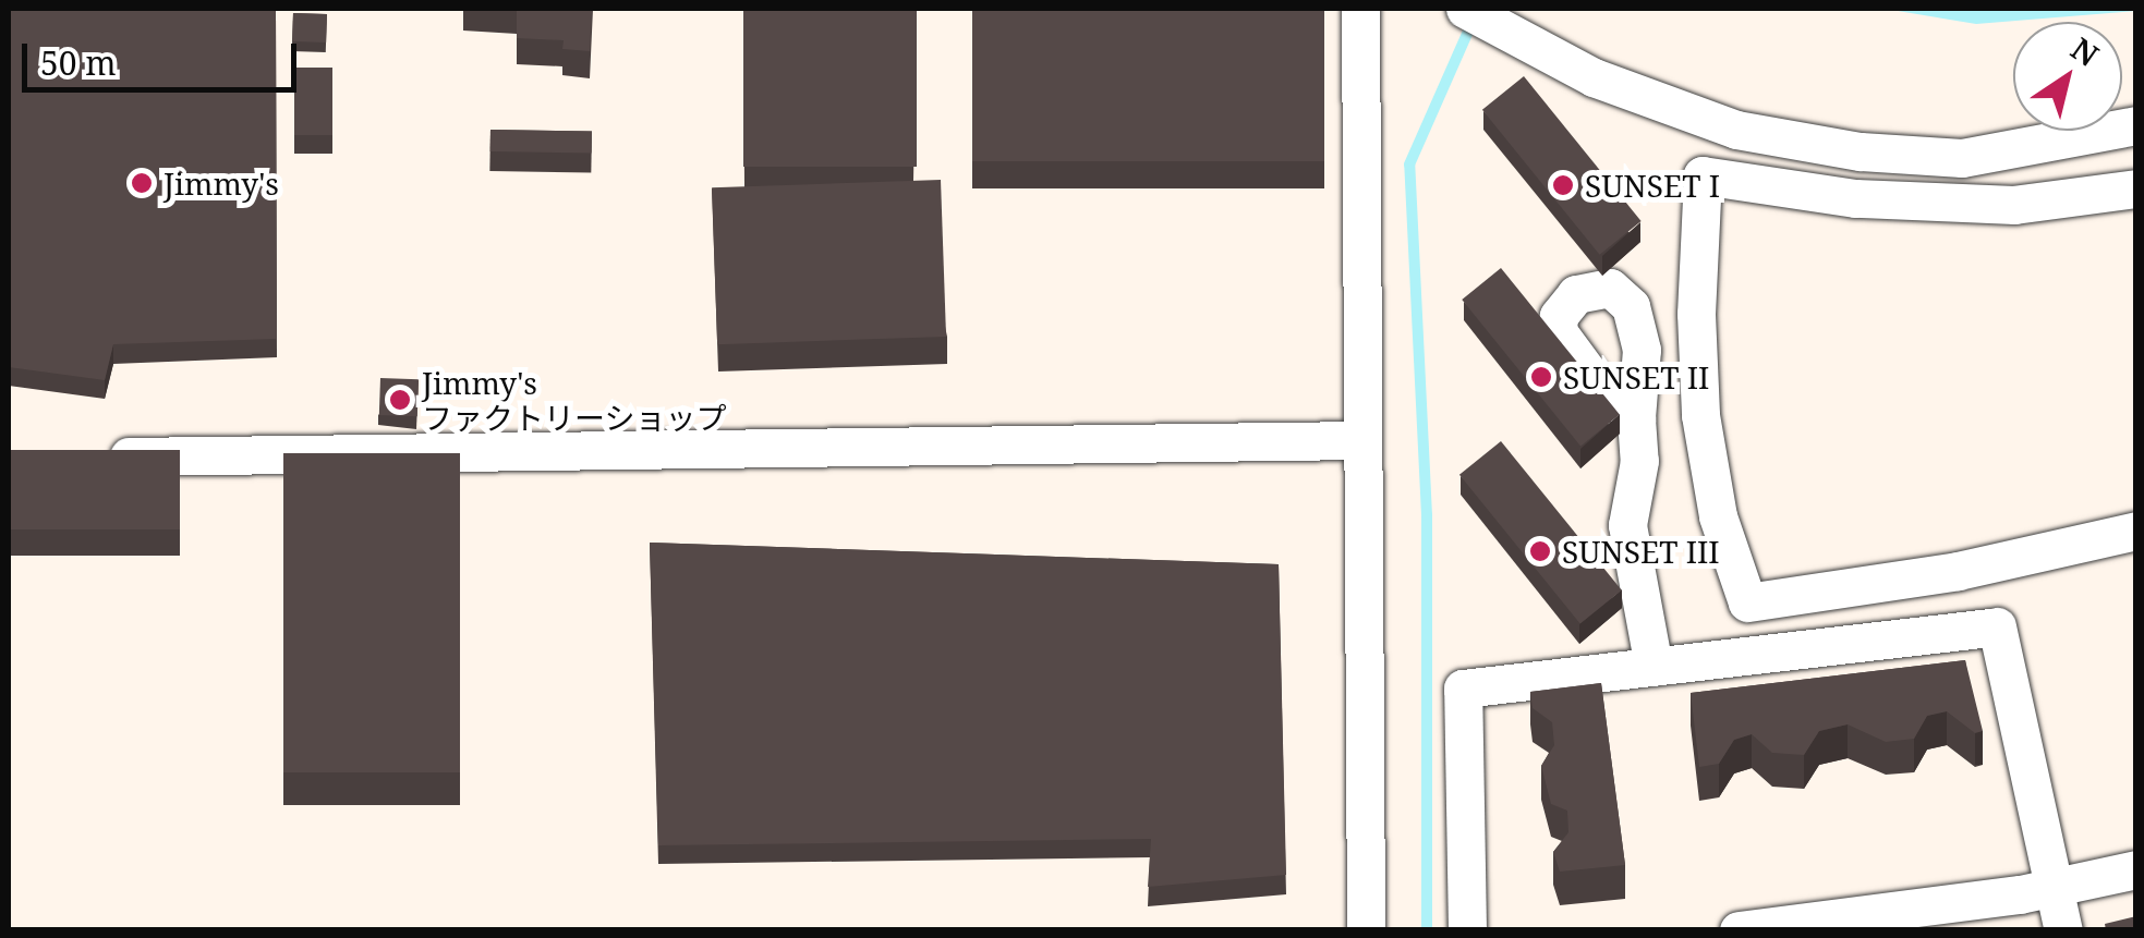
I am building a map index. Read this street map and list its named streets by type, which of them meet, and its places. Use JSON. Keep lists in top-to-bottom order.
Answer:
{
  "places": [
    "Jimmy's",
    "SUNSET I",
    "SUNSET II",
    "Jimmy's ファクトリーショップ",
    "SUNSET III"
  ],
  "scale_bar": "50 m",
  "north": "top right"
}
